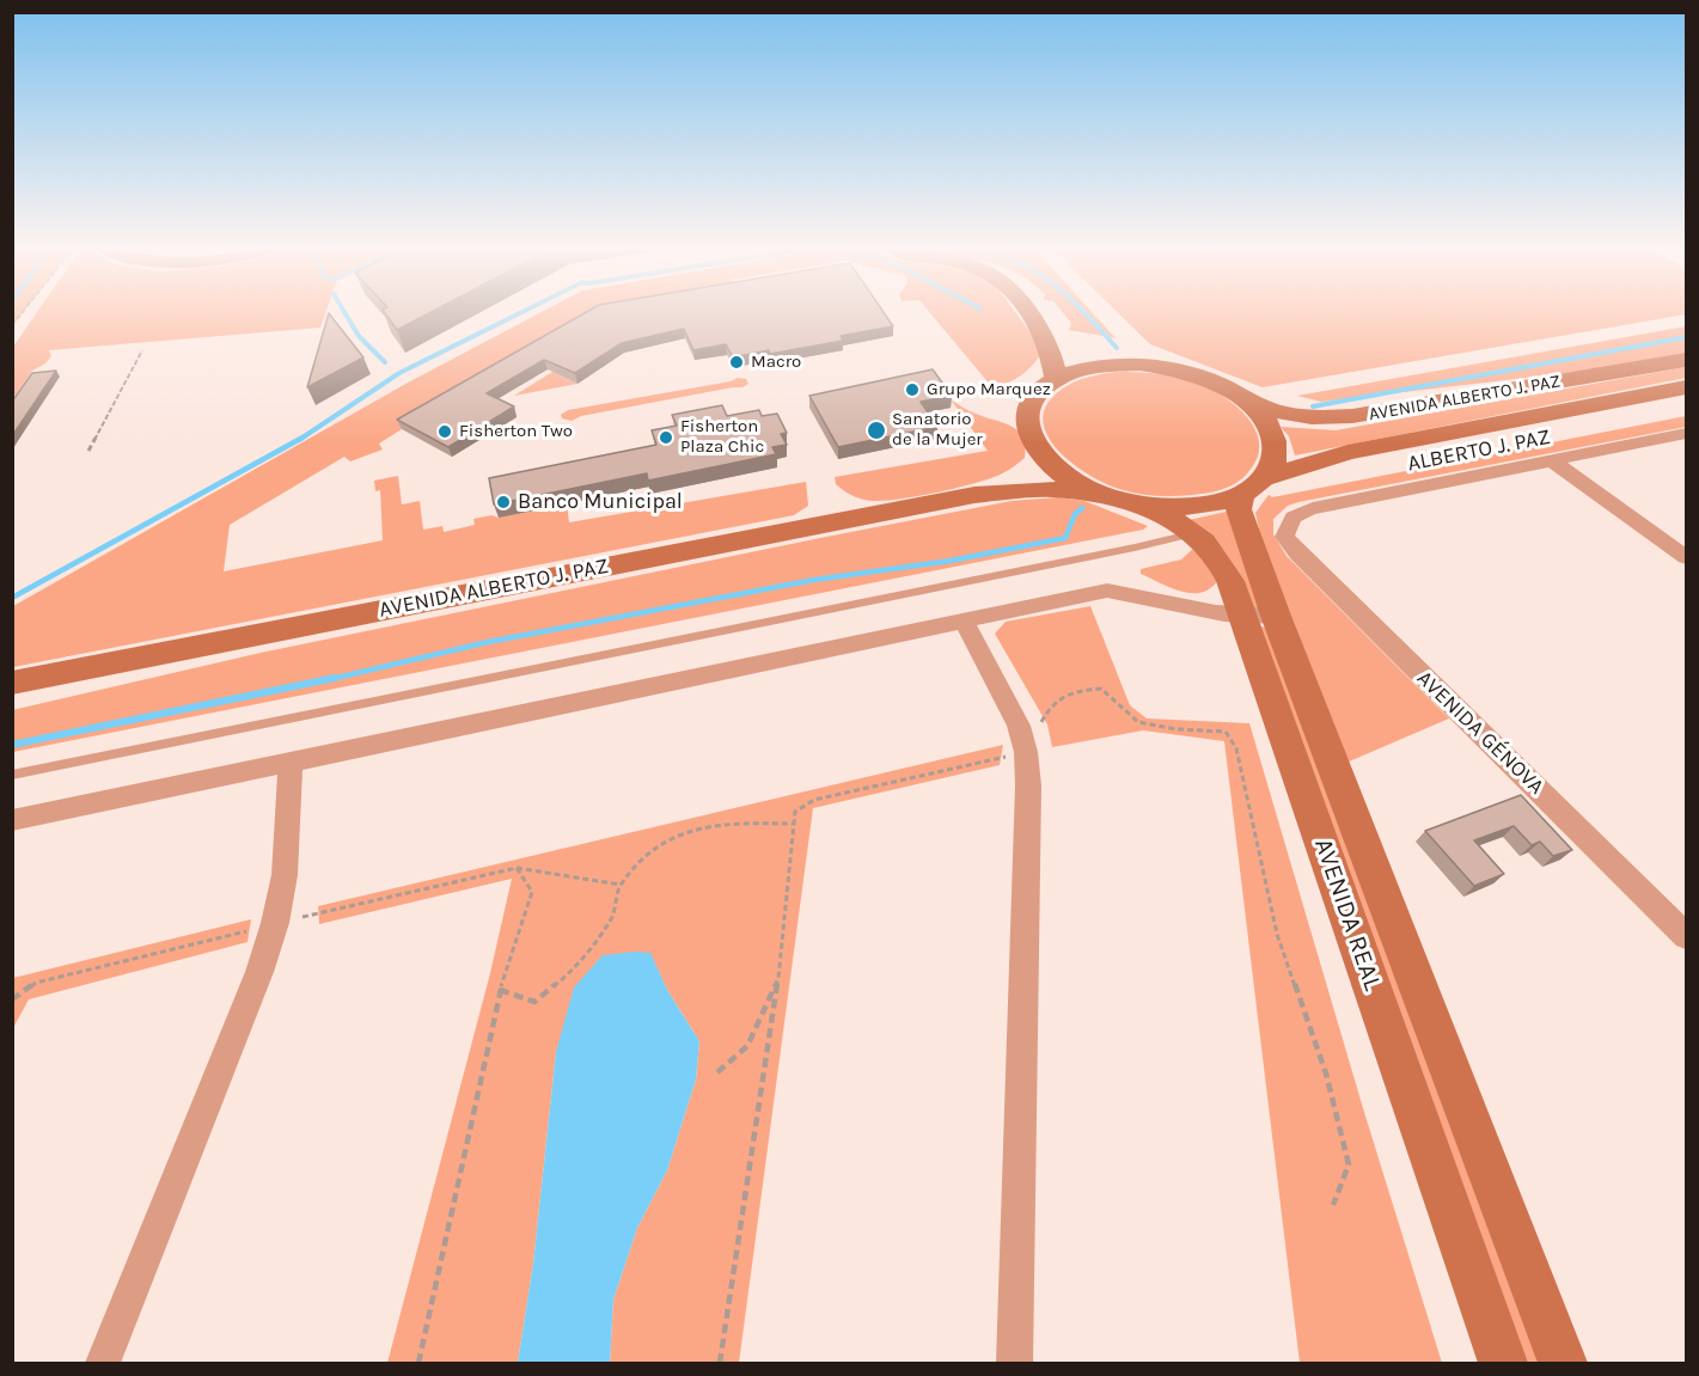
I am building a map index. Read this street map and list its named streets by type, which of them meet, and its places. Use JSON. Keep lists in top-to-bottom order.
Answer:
{
  "streets": {
    "main road": ["AVENIDA ALBERTO J. PAZ", "AVENIDA REAL"],
    "street": ["ALBERTO J. PAZ", "AVENIDA GÉNOVA"]
  },
  "crossings": [
    ["AVENIDA ALBERTO J. PAZ", "AVENIDA REAL"],
    ["ALBERTO J. PAZ", "AVENIDA GÉNOVA"]
  ],
  "places": [
    "Macro",
    "Grupo Marquez",
    "Sanatorio de la Mujer",
    "Fisherton Two",
    "Fisherton Plaza Chic",
    "Banco Municipal"
  ]
}
